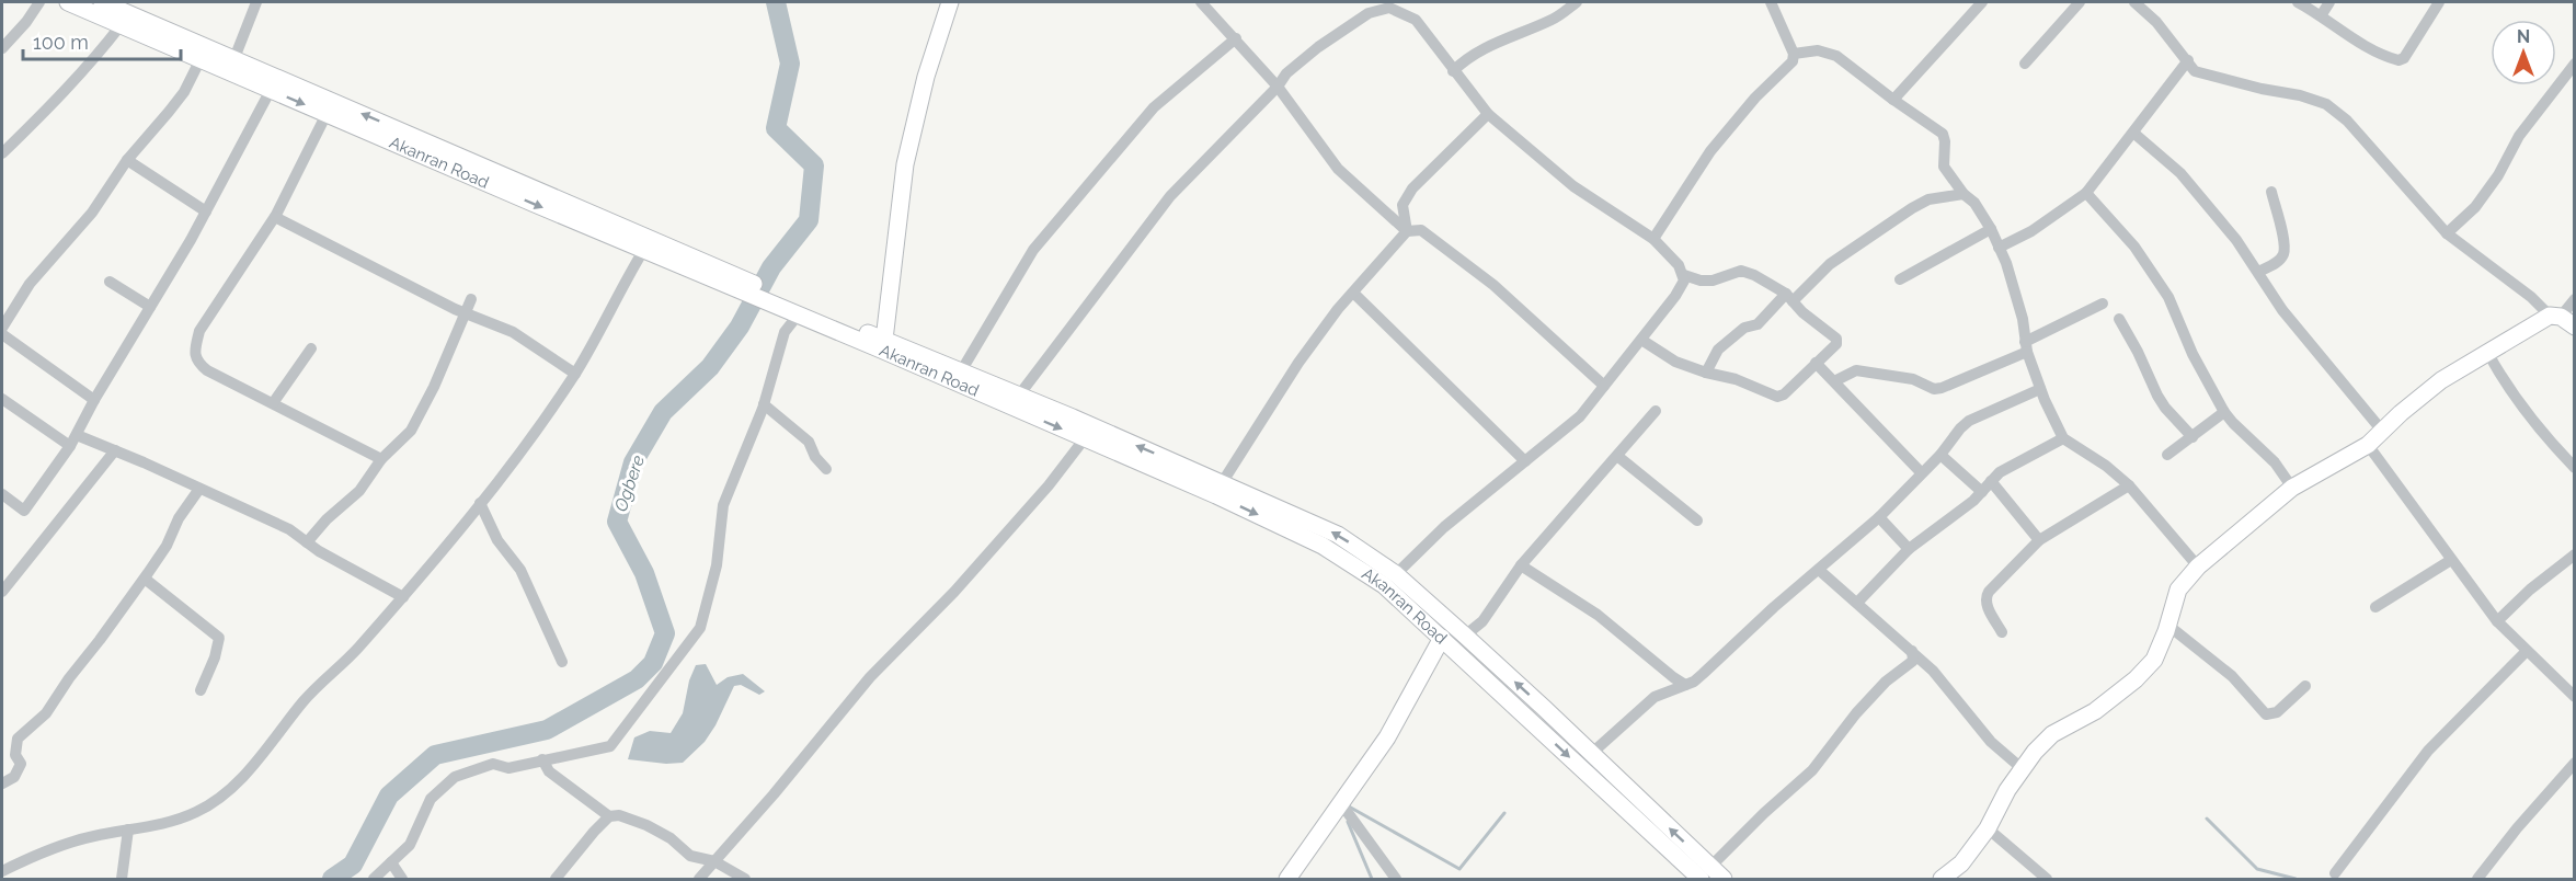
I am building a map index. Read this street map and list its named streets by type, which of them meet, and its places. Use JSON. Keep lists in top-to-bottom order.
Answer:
{
  "streets": {
    "main road": ["Akanran Road"]
  },
  "water": ["Ogbere"],
  "scale_bar": "100 m",
  "north": "top"
}
